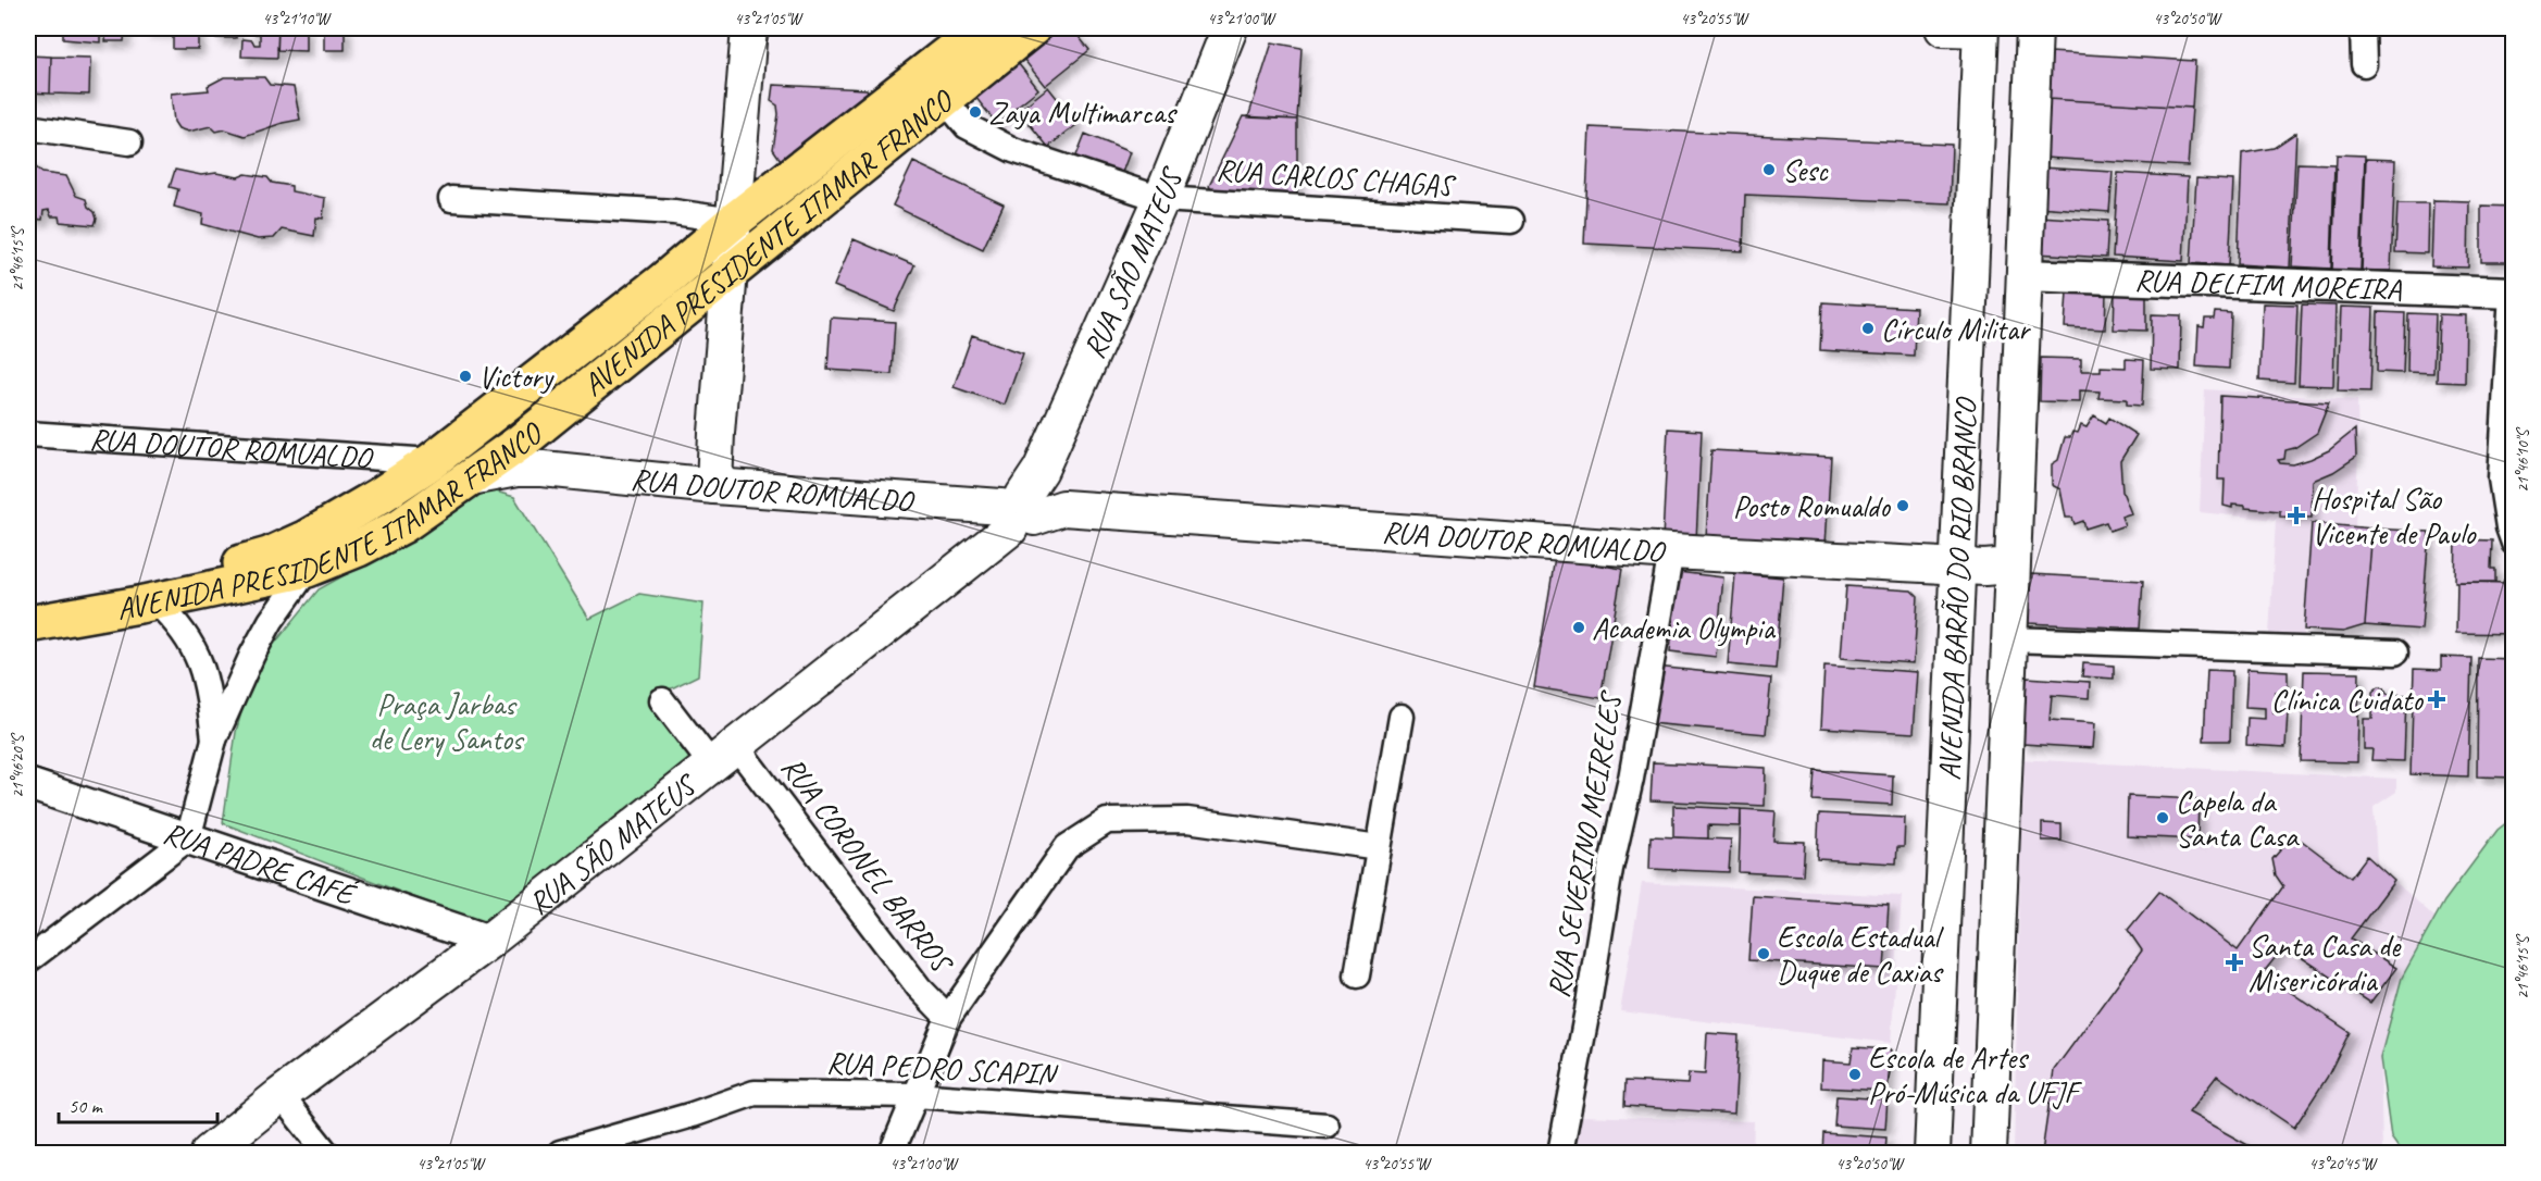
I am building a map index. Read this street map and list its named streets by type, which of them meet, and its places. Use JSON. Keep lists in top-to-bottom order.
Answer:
{
  "streets": {
    "main road": [
      "AVENIDA PRESIDENTE ITAMAR FRANCO",
      "RUA SÃO MATEUS",
      "RUA DOUTOR ROMUALDO",
      "AVENIDA BARÃO DO RIO BRANCO"
    ],
    "street": [
      "RUA CARLOS CHAGAS",
      "RUA DELFIM MOREIRA",
      "RUA SEVERINO MEIRELES",
      "RUA PADRE CAFÉ",
      "RUA CORONEL BARROS",
      "RUA PEDRO SCAPIN"
    ]
  },
  "crossings": [
    ["RUA CARLOS CHAGAS", "AVENIDA PRESIDENTE ITAMAR FRANCO"],
    ["RUA CARLOS CHAGAS", "RUA SÃO MATEUS"],
    ["AVENIDA PRESIDENTE ITAMAR FRANCO", "RUA DOUTOR ROMUALDO"],
    ["RUA SÃO MATEUS", "RUA DOUTOR ROMUALDO"],
    ["RUA SÃO MATEUS", "RUA PADRE CAFÉ"],
    ["RUA SÃO MATEUS", "RUA CORONEL BARROS"],
    ["RUA DELFIM MOREIRA", "AVENIDA BARÃO DO RIO BRANCO"],
    ["RUA DOUTOR ROMUALDO", "AVENIDA BARÃO DO RIO BRANCO"],
    ["RUA DOUTOR ROMUALDO", "RUA SEVERINO MEIRELES"]
  ],
  "parks": ["Praça Jarbas de Lery Santos"],
  "places": {
    "other": [
      "Zaya Multimarcas",
      "Sesc",
      "Círculo Militar",
      "Victory",
      "Posto Romualdo",
      "Academia Olympia",
      "Capela da Santa Casa",
      "Escola Estadual Duque de Caxias",
      "Escola de Artes Pró-Música da UFJF"
    ],
    "health": ["Hospital São Vicente de Paulo", "Clínica Cuidato", "Santa Casa de Misericórdia"]
  },
  "scale_bar": "50 m",
  "coordinates": [
    "43°21'10\"W",
    "43°21'05\"W",
    "43°21'00\"W",
    "43°20'55\"W",
    "43°20'50\"W",
    "21°46'15\"S",
    "21°46'10\"S",
    "21°46'20\"S",
    "43°20'45\"W"
  ]
}
